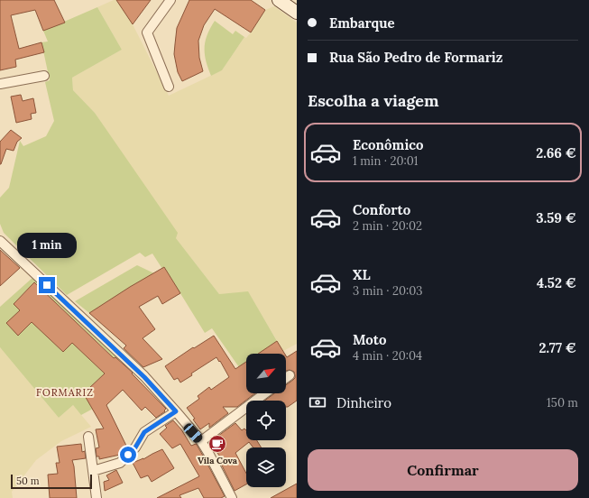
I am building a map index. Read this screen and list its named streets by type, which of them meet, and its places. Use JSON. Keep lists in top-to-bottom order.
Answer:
{
  "districts": ["FORMARIZ"],
  "places": {
    "cafe": ["Vila Cova"]
  },
  "scale_bar": "50 m",
  "north": "top right",
  "page": {
    "banner": ["Embarque", "Rua São Pedro de Formariz"],
    "heading": "Escolha a viagem",
    "list": [
      {
        "name": "Econômico",
        "note": "1 min · 20:01",
        "value": "2.66 €"
      },
      {
        "name": "Conforto",
        "note": "2 min · 20:02",
        "value": "3.59 €"
      },
      {
        "name": "XL",
        "note": "3 min · 20:03",
        "value": "4.52 €"
      },
      {
        "name": "Moto",
        "note": "4 min · 20:04",
        "value": "2.77 €"
      }
    ],
    "bubble": "1 min",
    "pay": ["Dinheiro", "150 m"],
    "buttons": "Confirmar",
    "scale": "50 m"
  }
}
